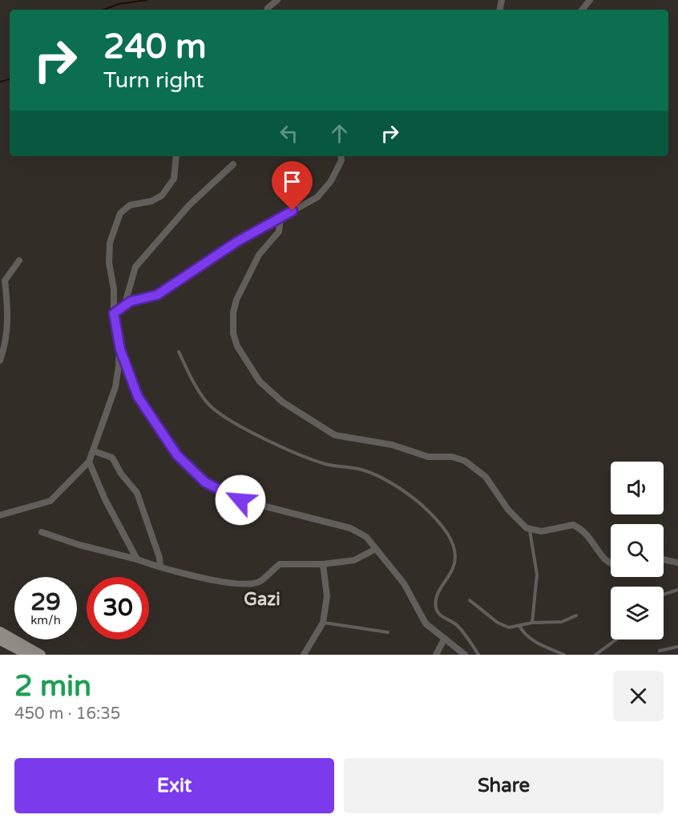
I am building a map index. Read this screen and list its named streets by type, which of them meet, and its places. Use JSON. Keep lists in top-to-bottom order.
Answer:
{
  "districts": ["Gazi"],
  "page": {
    "turn": ["240 m", "Turn right"],
    "speed": "29 km/h",
    "limit": "30",
    "heading": ["2 min", "450 m · 16:35"],
    "buttons": ["Exit", "Share"]
  }
}
